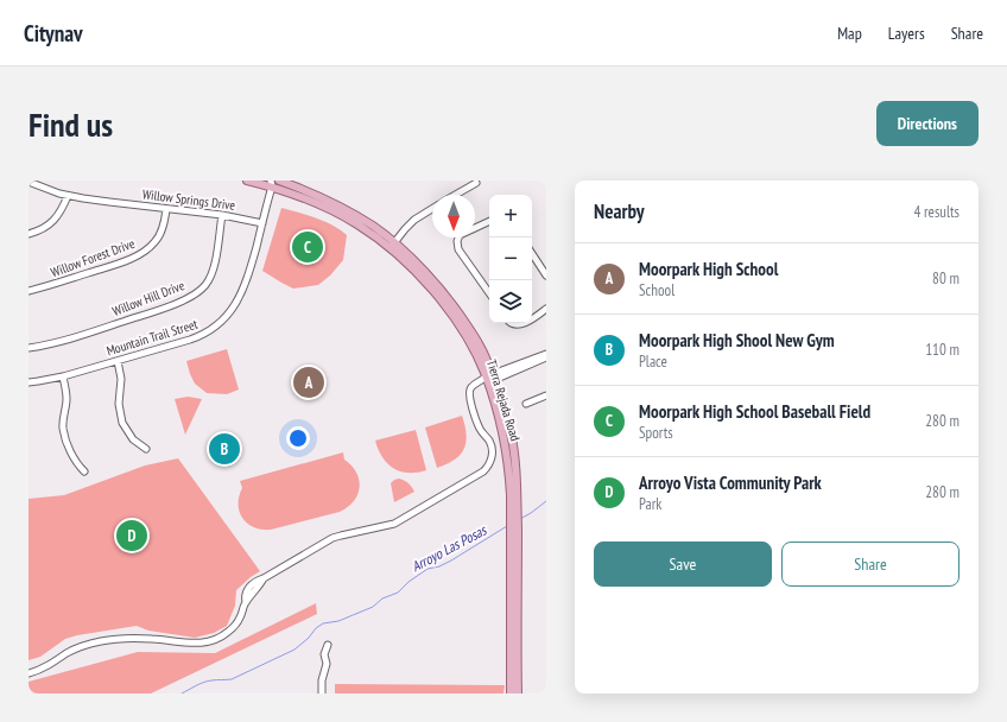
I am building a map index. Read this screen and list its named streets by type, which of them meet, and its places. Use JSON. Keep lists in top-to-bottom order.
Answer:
{
  "streets": {
    "main road": ["Tierra Rejada Road"],
    "street": [
      "Willow Springs Drive",
      "Willow Forest Drive",
      "Willow Hill Drive",
      "Mountain Trail Street"
    ]
  },
  "crossings": [
    ["Willow Springs Drive", "Willow Forest Drive"],
    ["Willow Springs Drive", "Willow Hill Drive"],
    ["Willow Springs Drive", "Mountain Trail Street"],
    ["Mountain Trail Street", "Tierra Rejada Road"]
  ],
  "water": ["Arroyo Las Posas"],
  "north": "bottom",
  "page": {
    "header": "Citynav",
    "nav": ["Map", "Layers", "Share"],
    "buttons": [
      "Directions",
      ["Save", "Share"]
    ],
    "title": "Find us",
    "heading": ["Nearby", "4 results"],
    "map_buttons": ["+", "−"],
    "pins": [
      "C",
      "A",
      "B",
      "D"
    ],
    "list": [
      {
        "mark": "A",
        "name": "Moorpark High School",
        "note": "School",
        "value": "80 m"
      },
      {
        "mark": "B",
        "name": "Moorpark High Shool New Gym",
        "note": "Place",
        "value": "110 m"
      },
      {
        "mark": "C",
        "name": "Moorpark High School Baseball Field",
        "note": "Sports",
        "value": "280 m"
      },
      {
        "mark": "D",
        "name": "Arroyo Vista Community Park",
        "note": "Park",
        "value": "280 m"
      }
    ]
  }
}
